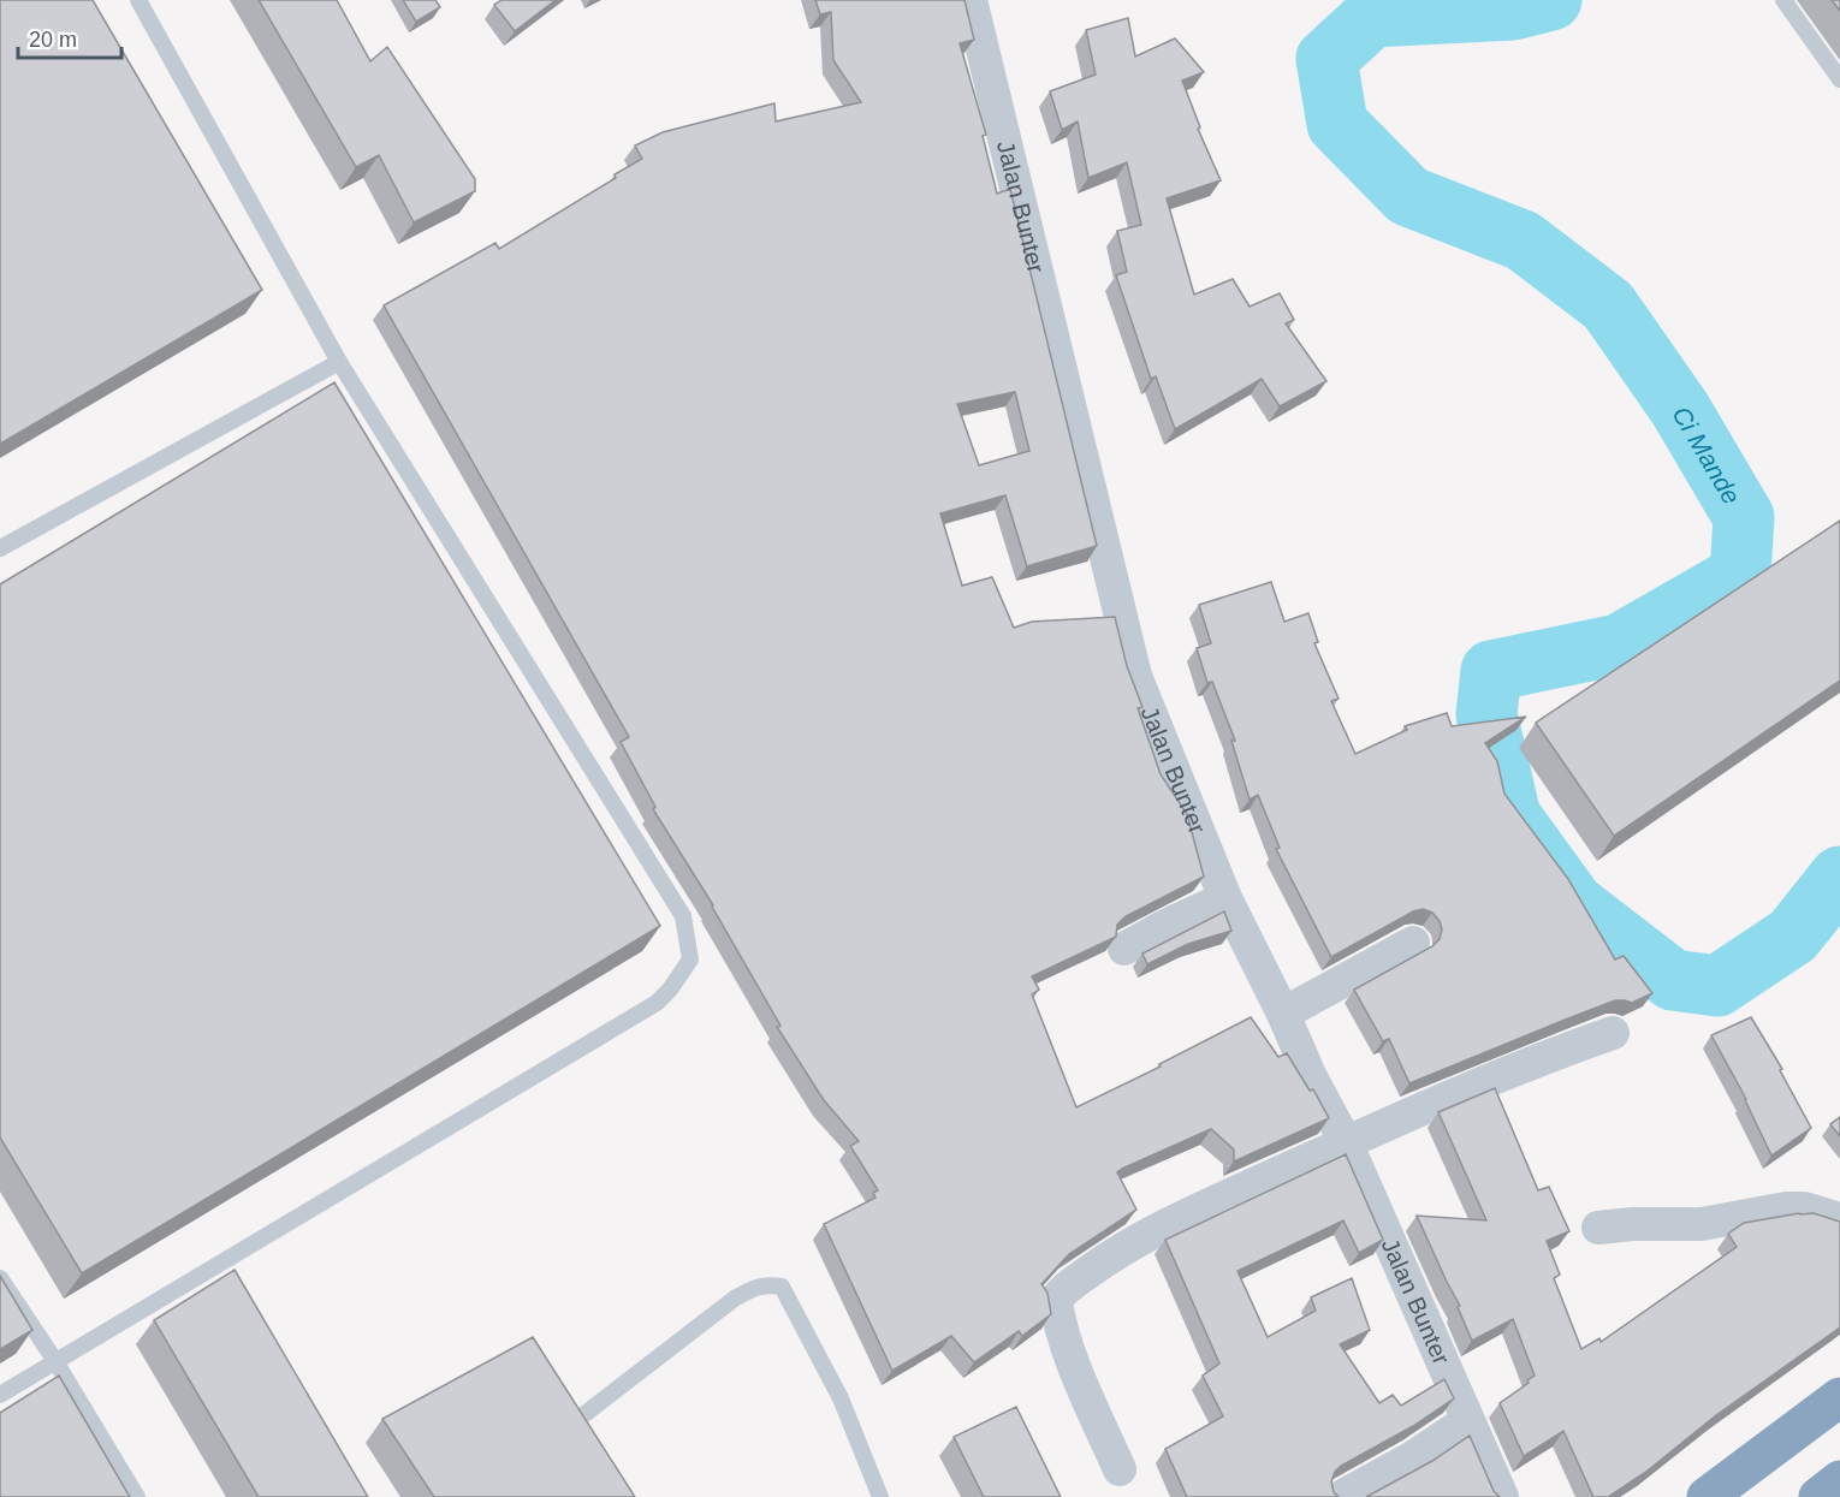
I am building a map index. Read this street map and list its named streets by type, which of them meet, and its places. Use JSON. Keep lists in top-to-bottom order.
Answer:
{
  "streets": {
    "street": ["Jalan Bunter"]
  },
  "water": ["Ci Mande"],
  "scale_bar": "20 m"
}
